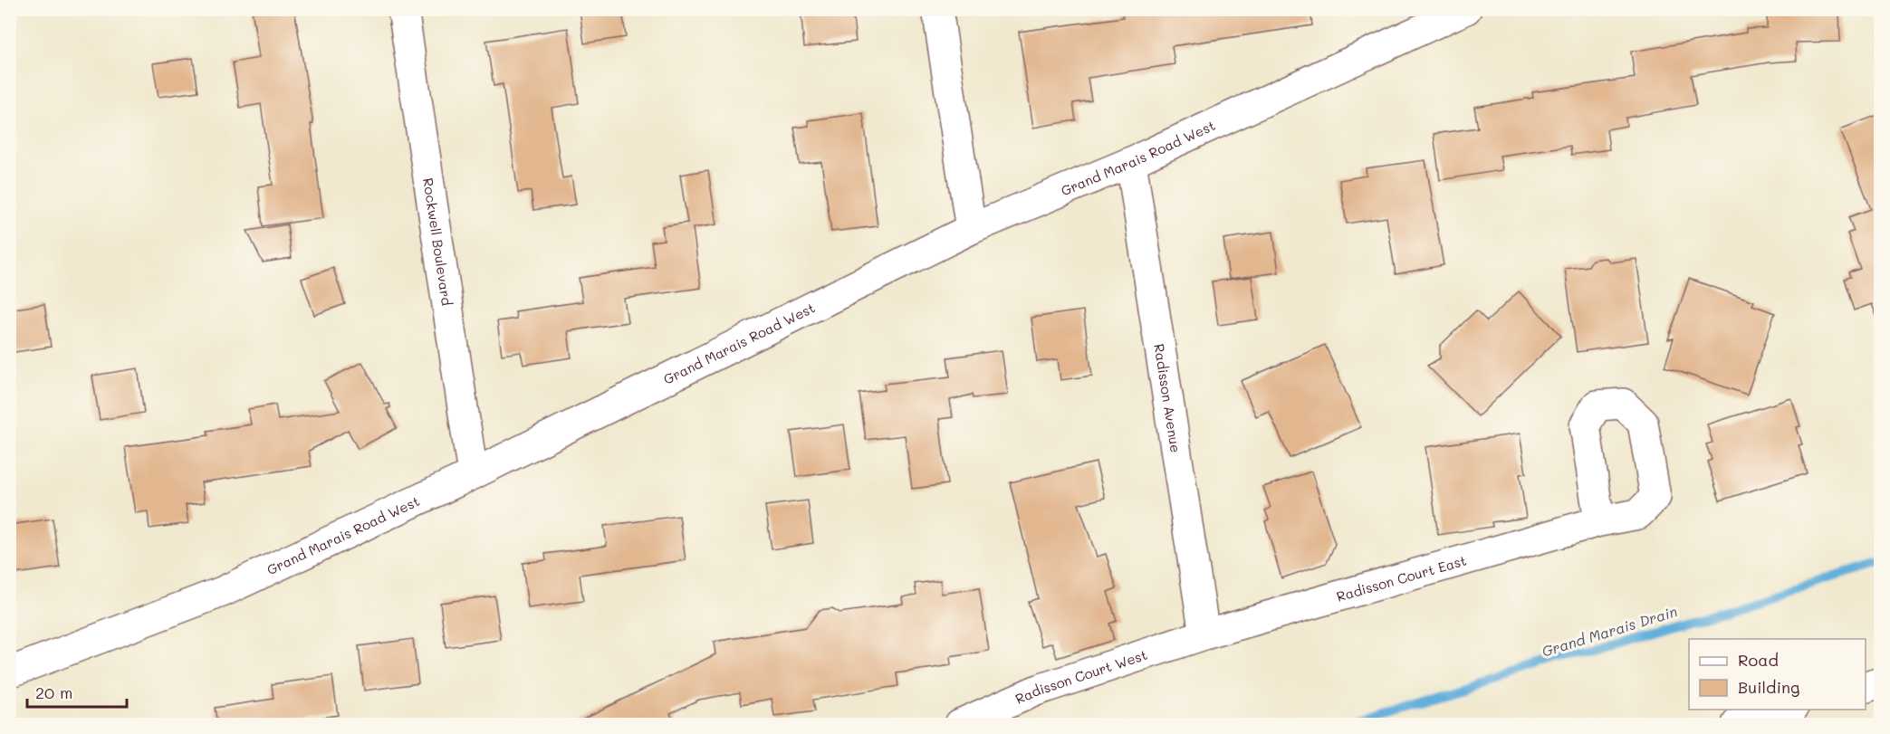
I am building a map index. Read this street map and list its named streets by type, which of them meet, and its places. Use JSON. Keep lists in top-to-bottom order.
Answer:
{
  "streets": {
    "street": [
      "Grand Marais Road West",
      "Rockwell Boulevard",
      "Radisson Avenue",
      "Radisson Court East",
      "Radisson Court West"
    ]
  },
  "crossings": [
    ["Grand Marais Road West", "Rockwell Boulevard"],
    ["Grand Marais Road West", "Radisson Avenue"],
    ["Radisson Avenue", "Radisson Court East"],
    ["Radisson Avenue", "Radisson Court West"],
    ["Radisson Court East", "Radisson Court West"]
  ],
  "water": ["Grand Marais Drain"],
  "legend": ["Road", "Building"],
  "scale_bar": "20 m"
}
